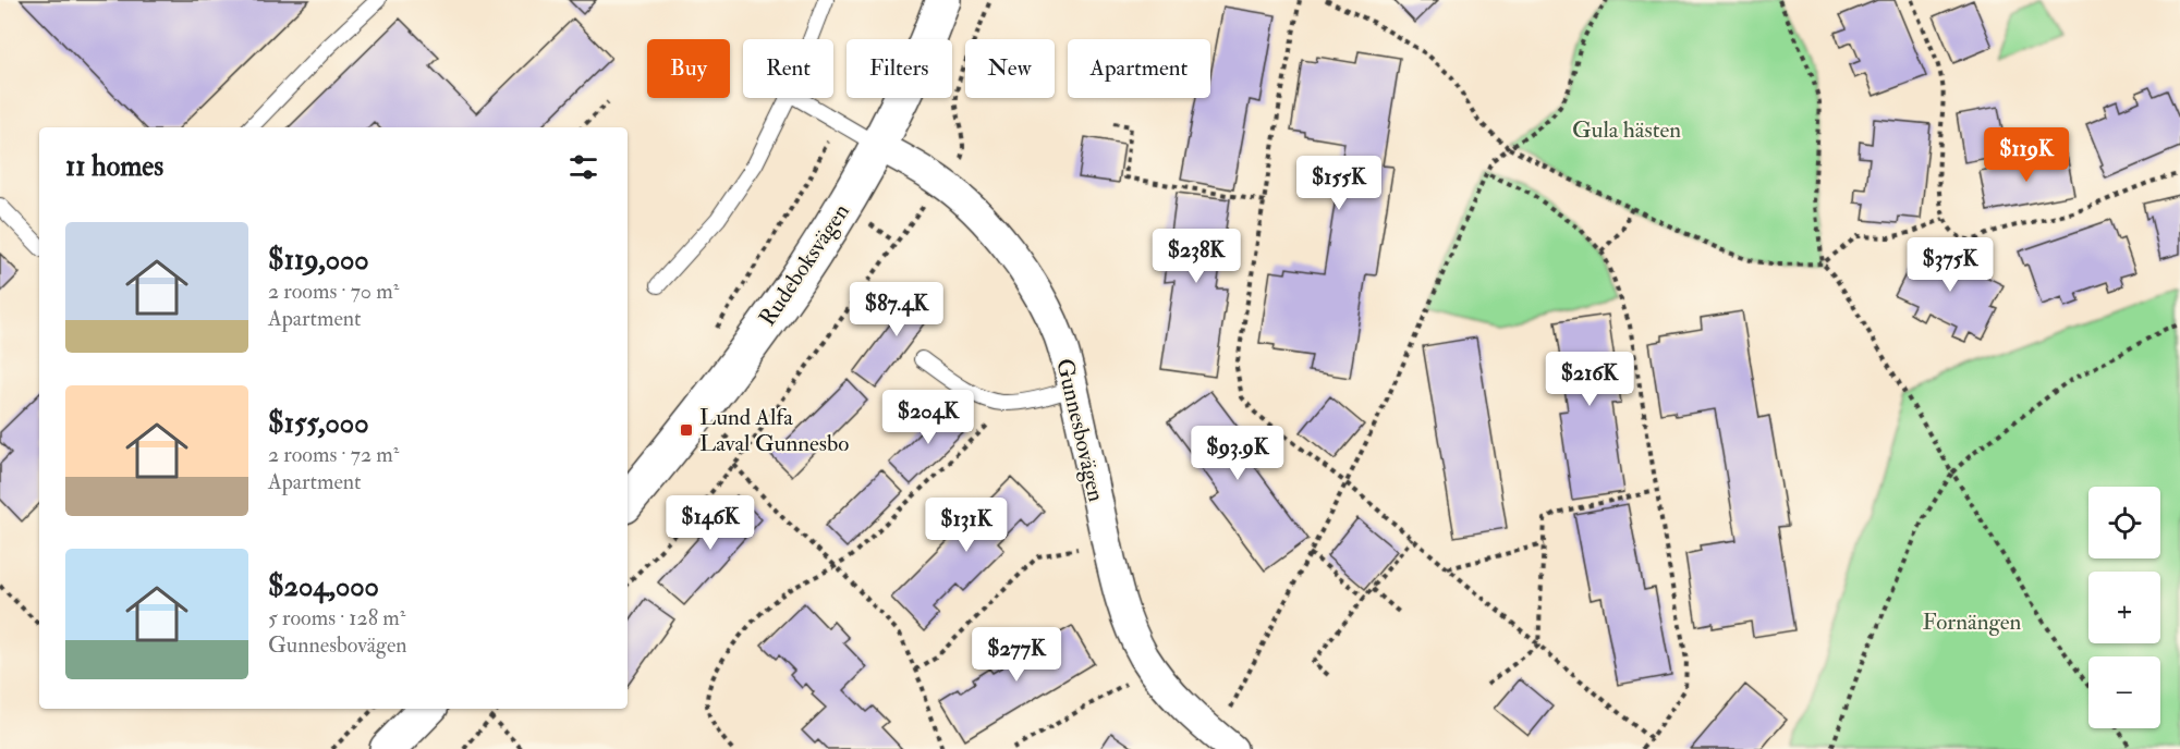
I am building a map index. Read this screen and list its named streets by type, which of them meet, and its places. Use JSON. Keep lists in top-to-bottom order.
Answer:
{
  "streets": {
    "street": ["Rudeboksvägen", "Gunnesbovägen"]
  },
  "crossings": [
    ["Rudeboksvägen", "Gunnesbovägen"]
  ],
  "parks": ["Gula hästen", "Fornängen"],
  "places": {
    "transit": ["Lund Alfa Laval Gunnesbo"]
  },
  "page": {
    "chip": [
      "Buy",
      "Rent",
      "Filters",
      "New",
      "Apartment"
    ],
    "price": [
      "$119K",
      "$155K",
      "$238K",
      "$375K",
      "$87.4K",
      "$216K",
      "$204K",
      "$93.9K",
      "$146K",
      "$131K",
      "$277K"
    ],
    "heading": "11 homes",
    "list": [
      {
        "name": "$119,000",
        "note": "2 rooms · 70 m² · Apartment"
      },
      {
        "name": "$155,000",
        "note": "2 rooms · 72 m² · Apartment"
      },
      {
        "name": "$204,000",
        "note": "5 rooms · 128 m² · Gunnesbovägen"
      }
    ],
    "map_buttons": ["+", "−"]
  }
}
